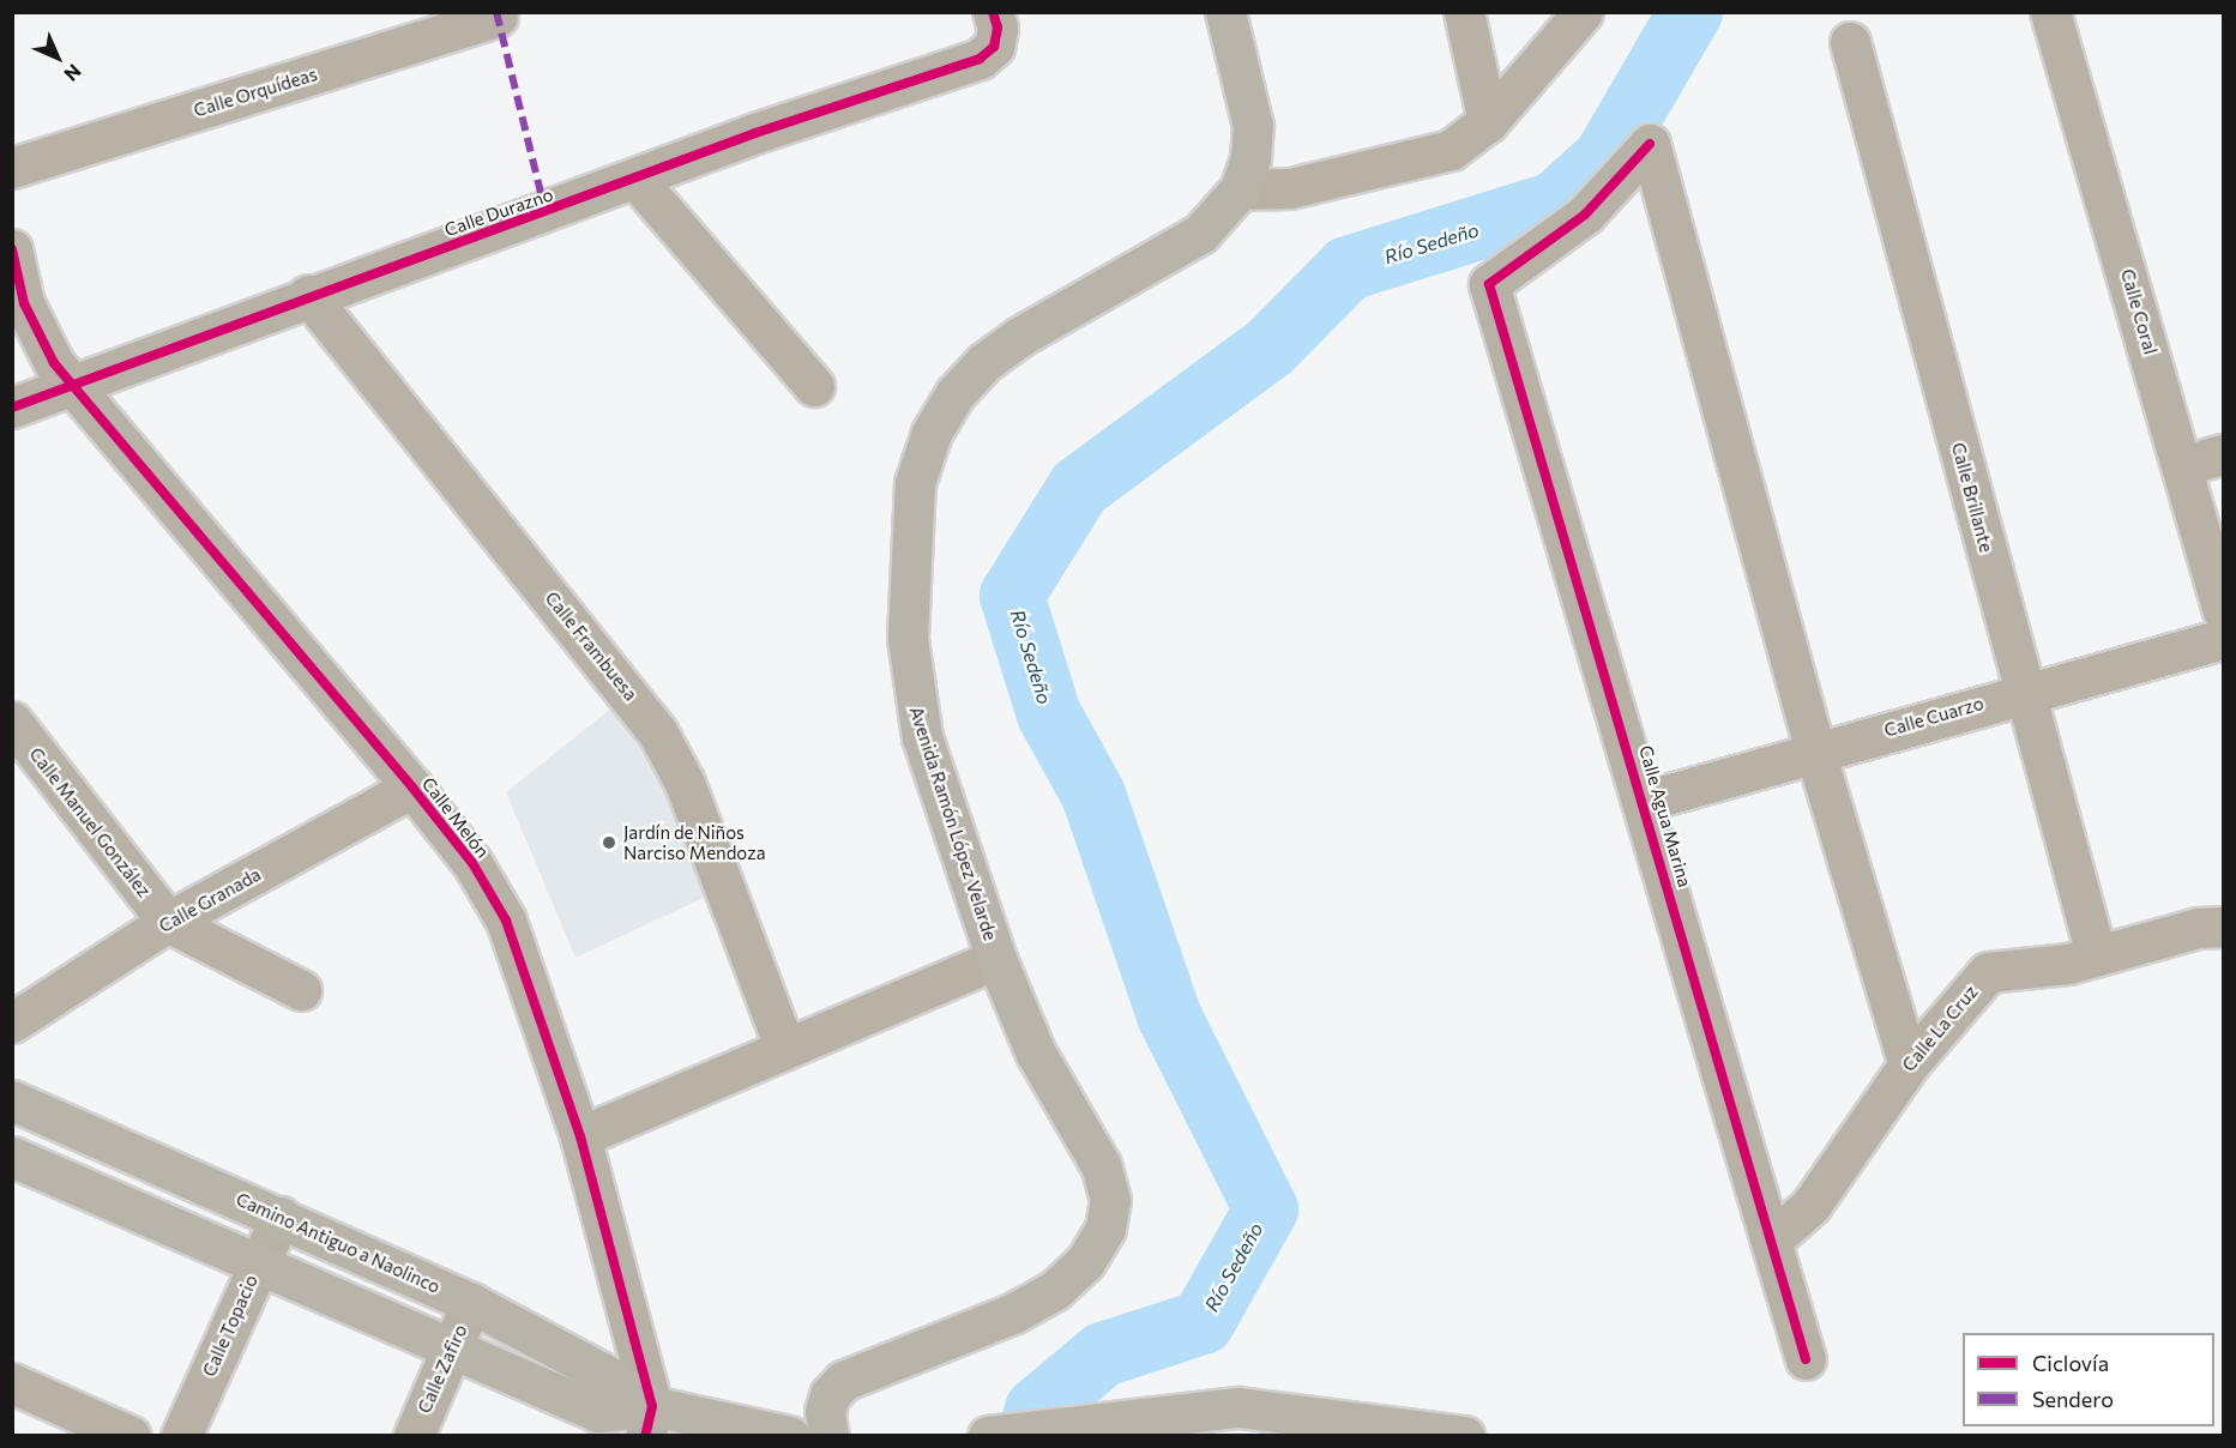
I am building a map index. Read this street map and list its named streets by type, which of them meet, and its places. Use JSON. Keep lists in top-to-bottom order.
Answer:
{
  "streets": {
    "main road": ["Avenida Ramón López Velarde", "Camino Antiguo a Naolinco"],
    "street": [
      "Calle Orquídeas",
      "Calle Durazno",
      "Calle Coral",
      "Calle Brillante",
      "Calle Frambuesa",
      "Calle Cuarzo",
      "Calle Agua Marina",
      "Calle Melón",
      "Calle Manuel González",
      "Calle Granada",
      "Calle La Cruz",
      "Calle Topacio",
      "Calle Zafiro"
    ]
  },
  "crossings": [
    ["Calle Durazno", "Calle Frambuesa"],
    ["Calle Durazno", "Calle Melón"],
    ["Calle Brillante", "Calle Cuarzo"],
    ["Calle Brillante", "Calle La Cruz"],
    ["Calle Cuarzo", "Calle Agua Marina"],
    ["Calle Agua Marina", "Calle La Cruz"],
    ["Calle Melón", "Calle Granada"],
    ["Calle Melón", "Camino Antiguo a Naolinco"],
    ["Calle Manuel González", "Calle Granada"],
    ["Camino Antiguo a Naolinco", "Calle Topacio"],
    ["Camino Antiguo a Naolinco", "Calle Zafiro"]
  ],
  "water": ["Río Sedeño"],
  "places": ["Jardín de Niños Narciso Mendoza"],
  "legend": ["Ciclovía", "Sendero"],
  "north": "bottom right"
}
